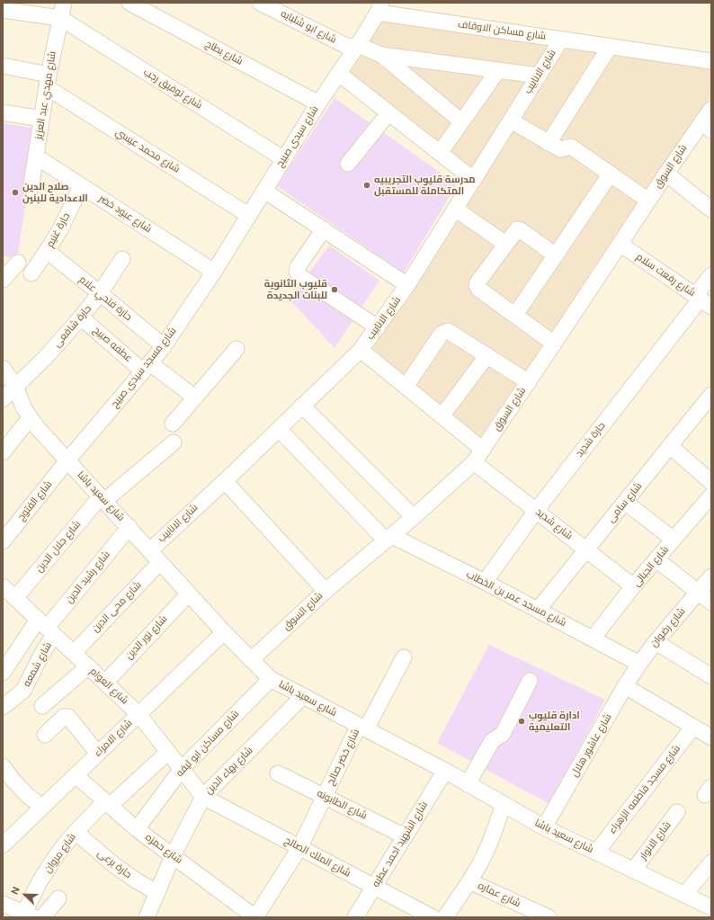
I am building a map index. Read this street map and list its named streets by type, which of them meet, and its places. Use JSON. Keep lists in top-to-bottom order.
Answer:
{
  "streets": {
    "street": [
      "شارع ابو شلبايه",
      "شارع مساكن الاوقاف",
      "شارع بطاح",
      "شارع الانابيب",
      "شارع توفيق رجب",
      "شارع مهدي عبد العزيز",
      "شارع سيدى صبيح",
      "شارع محمد عيسي",
      "شارع السوق",
      "شارع عبود خضر",
      "حارة غنيم",
      "شارع رفعت سلام",
      "حارة فتحي علام",
      "حارة شافعى",
      "عطفه صبيح",
      "شارع مسجد سيدى صبيح",
      "حارة شديد",
      "شارع سعيد باشا",
      "شارع الفتوح",
      "شارع سامى",
      "شارع شديد",
      "شارع جلال الدين",
      "شارع الجبالى",
      "شارع رشيد الدين",
      "شارع مسجد عمر بن الخطاب",
      "شارع محى الدين",
      "شارع رضوان",
      "شارع نور الدين",
      "شارع شمعه",
      "شارع العوام",
      "شارع الامراء",
      "شارع مساكن ابو ليفه",
      "شارع عاشور هلال",
      "شارع خضر صالح",
      "شارع بهاء الدين",
      "شارع مسجد فاطمه الزهراء",
      "شارع الطابونه",
      "شارع الانوار",
      "شارع الشهيد احمد عطيه",
      "شارع حمزه",
      "شارع مروان",
      "شارع الملك الصالح",
      "حارة برعى",
      "شارع عماره"
    ]
  },
  "crossings": [
    ["شارع ابو شلبايه", "شارع سيدى صبيح"],
    ["شارع مساكن الاوقاف", "شارع الانابيب"],
    ["شارع مساكن الاوقاف", "شارع سيدى صبيح"],
    ["شارع بطاح", "شارع سيدى صبيح"],
    ["شارع الانابيب", "شارع سعيد باشا"],
    ["شارع الانابيب", "شارع مسجد عمر بن الخطاب"],
    ["شارع توفيق رجب", "شارع مهدي عبد العزيز"],
    ["شارع توفيق رجب", "شارع سيدى صبيح"],
    ["شارع مهدي عبد العزيز", "شارع محمد عيسي"],
    ["شارع مهدي عبد العزيز", "شارع عبود خضر"],
    ["شارع سيدى صبيح", "شارع محمد عيسي"],
    ["شارع سيدى صبيح", "شارع عبود خضر"],
    ["شارع سيدى صبيح", "شارع مسجد سيدى صبيح"],
    ["شارع السوق", "شارع رفعت سلام"],
    ["شارع السوق", "شارع سعيد باشا"],
    ["شارع السوق", "شارع شديد"],
    ["شارع السوق", "شارع مسجد عمر بن الخطاب"],
    ["شارع عبود خضر", "حارة غنيم"],
    ["شارع عبود خضر", "شارع مسجد سيدى صبيح"],
    ["حارة غنيم", "حارة فتحي علام"],
    ["شارع رفعت سلام", "حارة شديد"],
    ["حارة فتحي علام", "حارة شافعى"],
    ["حارة فتحي علام", "شارع مسجد سيدى صبيح"],
    ["حارة شافعى", "عطفه صبيح"],
    ["حارة شافعى", "شارع سعيد باشا"],
    ["عطفه صبيح", "شارع مسجد سيدى صبيح"],
    ["شارع مسجد سيدى صبيح", "شارع سعيد باشا"],
    ["شارع مسجد سيدى صبيح", "شارع الفتوح"],
    ["حارة شديد", "شارع شديد"],
    ["حارة شديد", "شارع مسجد عمر بن الخطاب"],
    ["شارع سعيد باشا", "شارع الفتوح"],
    ["شارع سعيد باشا", "شارع جلال الدين"],
    ["شارع سعيد باشا", "شارع رشيد الدين"],
    ["شارع سعيد باشا", "شارع محى الدين"],
    ["شارع سعيد باشا", "شارع نور الدين"],
    ["شارع سعيد باشا", "شارع الامراء"],
    ["شارع سعيد باشا", "شارع مساكن ابو ليفه"],
    ["شارع سعيد باشا", "شارع عاشور هلال"],
    ["شارع سعيد باشا", "شارع خضر صالح"],
    ["شارع سعيد باشا", "شارع بهاء الدين"],
    ["شارع سعيد باشا", "شارع مسجد فاطمه الزهراء"],
    ["شارع سعيد باشا", "شارع الانوار"],
    ["شارع سعيد باشا", "شارع الشهيد احمد عطيه"],
    ["شارع سامى", "شارع شديد"],
    ["شارع سامى", "شارع مسجد عمر بن الخطاب"],
    ["شارع شديد", "شارع الجبالى"],
    ["شارع جلال الدين", "شارع العوام"],
    ["شارع الجبالى", "شارع مسجد عمر بن الخطاب"],
    ["شارع رشيد الدين", "شارع شمعه"],
    ["شارع رشيد الدين", "شارع العوام"],
    ["شارع مسجد عمر بن الخطاب", "شارع رضوان"],
    ["شارع مسجد عمر بن الخطاب", "شارع عاشور هلال"],
    ["شارع محى الدين", "شارع العوام"],
    ["شارع رضوان", "شارع عاشور هلال"],
    ["شارع نور الدين", "شارع العوام"],
    ["شارع شمعه", "شارع العوام"],
    ["شارع العوام", "شارع الامراء"],
    ["شارع العوام", "شارع مساكن ابو ليفه"],
    ["شارع العوام", "شارع بهاء الدين"],
    ["شارع العوام", "شارع مروان"],
    ["شارع العوام", "شارع الملك الصالح"],
    ["شارع الامراء", "شارع حمزه"],
    ["شارع مساكن ابو ليفه", "شارع حمزه"],
    ["شارع خضر صالح", "شارع الطابونه"],
    ["شارع خضر صالح", "شارع حمزه"],
    ["شارع خضر صالح", "شارع الملك الصالح"],
    ["شارع بهاء الدين", "شارع حمزه"],
    ["شارع بهاء الدين", "شارع الملك الصالح"],
    ["شارع بهاء الدين", "حارة برعى"],
    ["شارع الطابونه", "شارع الشهيد احمد عطيه"],
    ["شارع الشهيد احمد عطيه", "شارع الملك الصالح"],
    ["شارع حمزه", "شارع مروان"],
    ["شارع مروان", "حارة برعى"]
  ],
  "places": [
    "مدرسة قليوب التجريبيه المتكاملة للمستقبل",
    "صلاح الدين الاعدادية للبنين",
    "قليوب الثانوية للبنات الجديدة",
    "ادارة قليوب التعليمية"
  ],
  "north": "top left"
}
